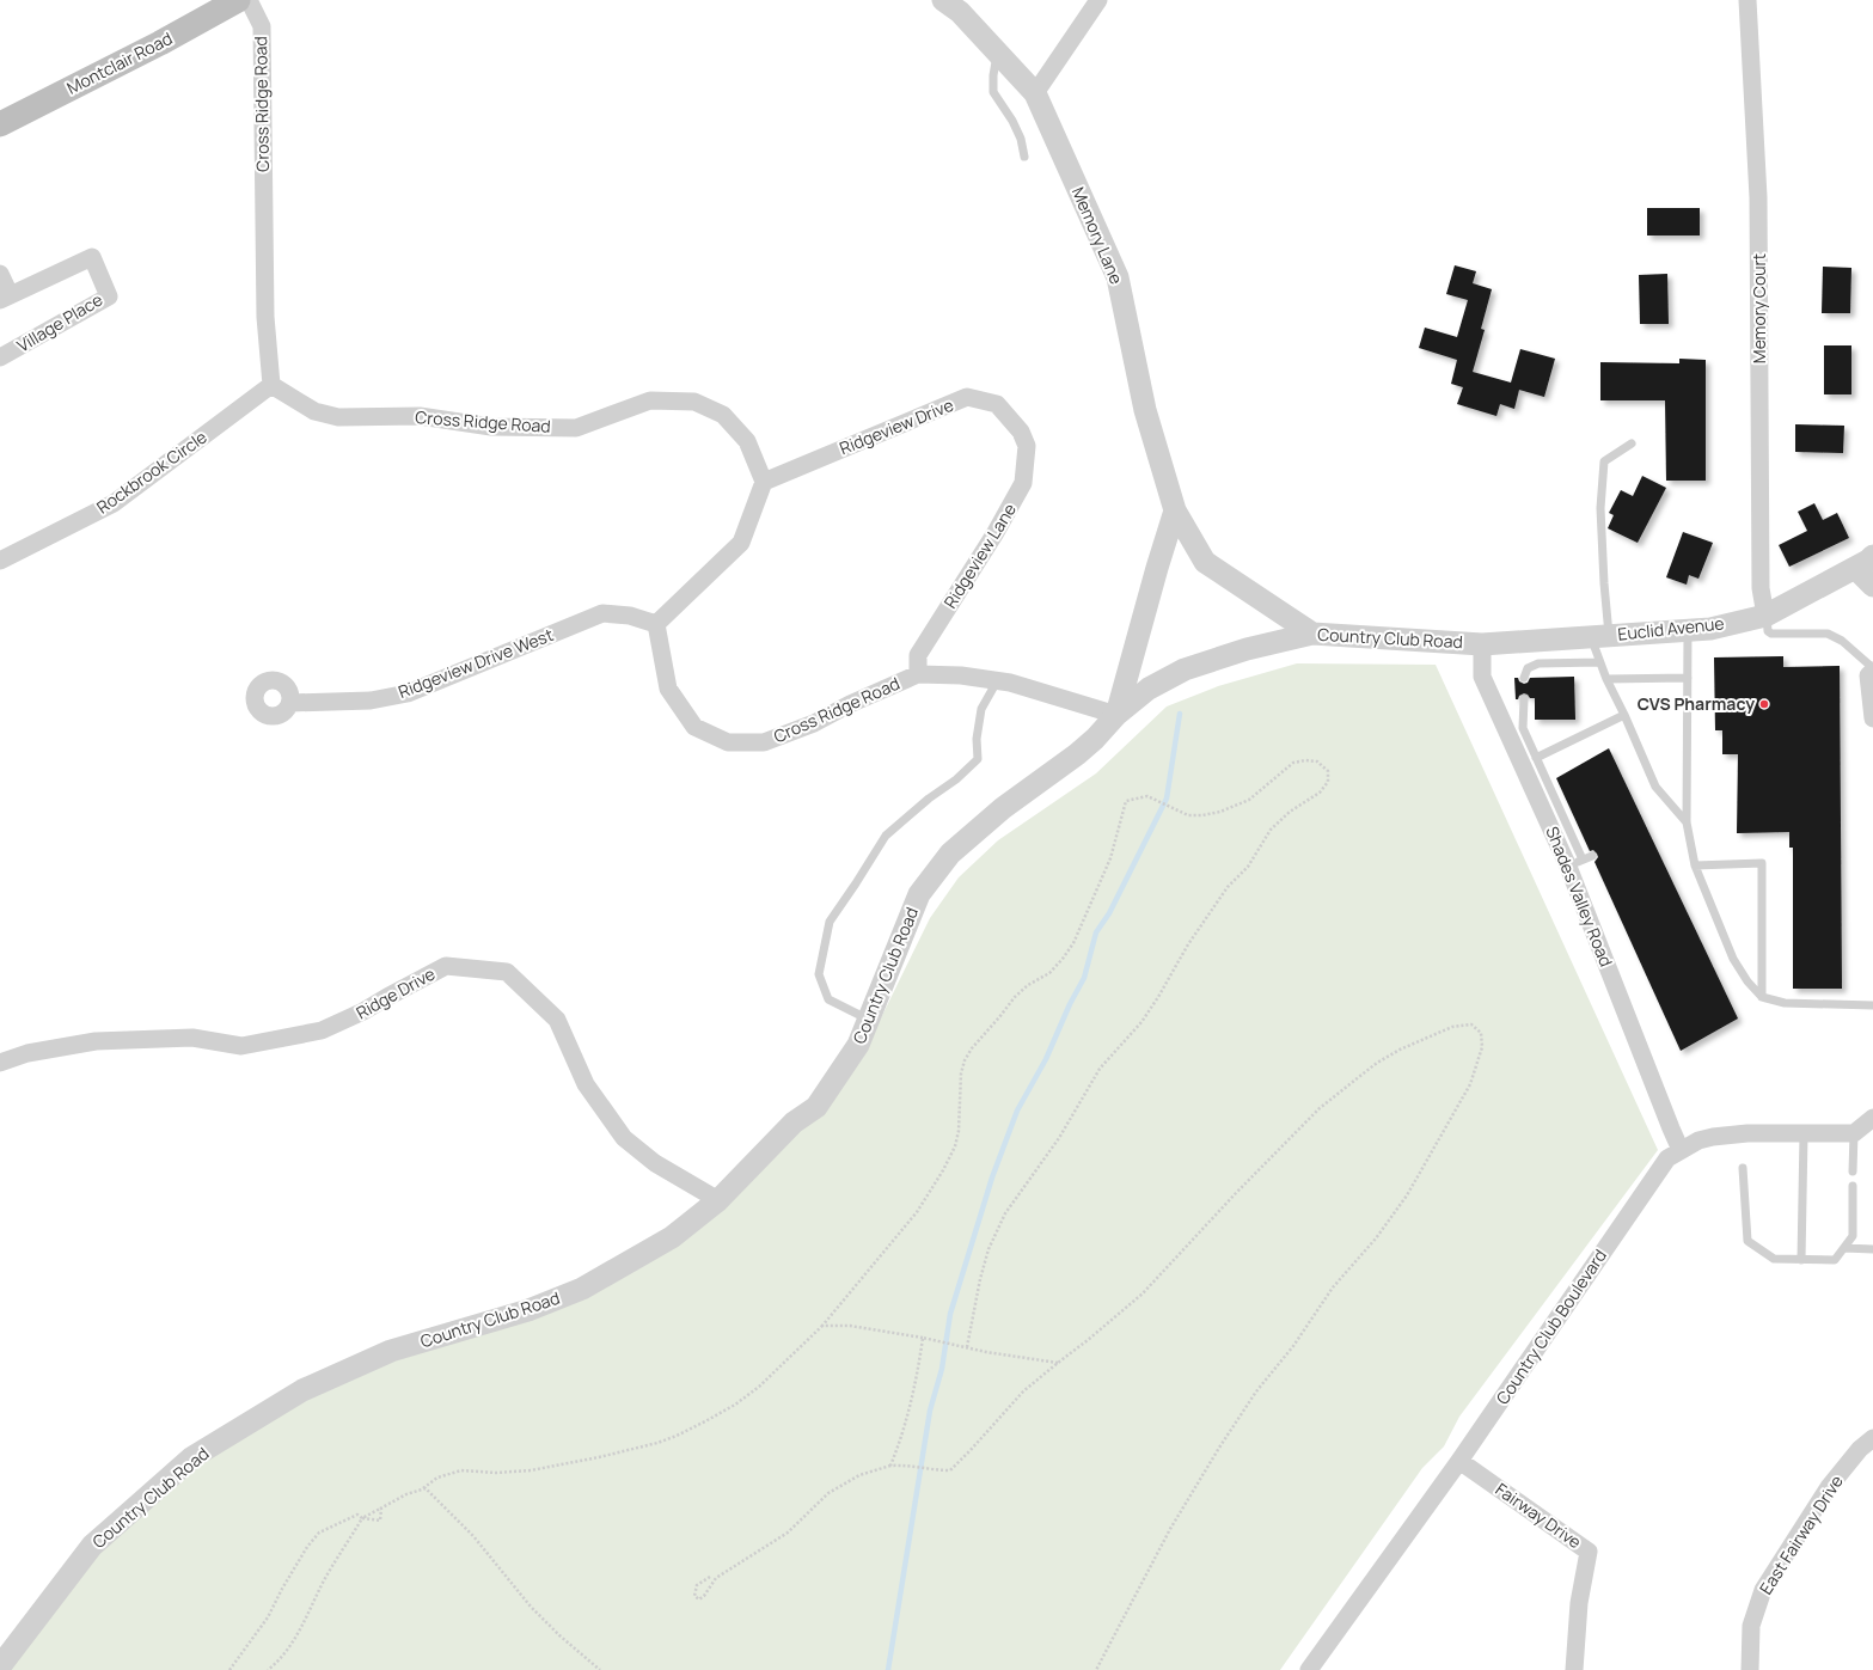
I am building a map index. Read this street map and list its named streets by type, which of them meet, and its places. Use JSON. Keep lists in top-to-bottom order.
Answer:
{
  "streets": {
    "main road": ["Montclair Road"],
    "street": [
      "Cross Ridge Road",
      "Memory Lane",
      "Memory Court",
      "Village Place",
      "Ridgeview Drive",
      "Rockbrook Circle",
      "Ridgeview Lane",
      "Euclid Avenue",
      "Country Club Road",
      "Ridgeview Drive West",
      "Shades Valley Road",
      "Ridge Drive",
      "Country Club Boulevard",
      "Fairway Drive",
      "East Fairway Drive"
    ]
  },
  "crossings": [
    ["Cross Ridge Road", "Ridgeview Drive"],
    ["Cross Ridge Road", "Rockbrook Circle"],
    ["Cross Ridge Road", "Ridgeview Lane"],
    ["Cross Ridge Road", "Country Club Road"],
    ["Cross Ridge Road", "Ridgeview Drive West"],
    ["Memory Lane", "Country Club Road"],
    ["Memory Court", "Euclid Avenue"],
    ["Ridgeview Drive", "Ridgeview Lane"],
    ["Euclid Avenue", "Country Club Road"],
    ["Euclid Avenue", "Shades Valley Road"],
    ["Country Club Road", "Shades Valley Road"],
    ["Country Club Road", "Ridge Drive"],
    ["Shades Valley Road", "Country Club Boulevard"],
    ["Country Club Boulevard", "Fairway Drive"]
  ],
  "places": ["CVS Pharmacy"]
}
